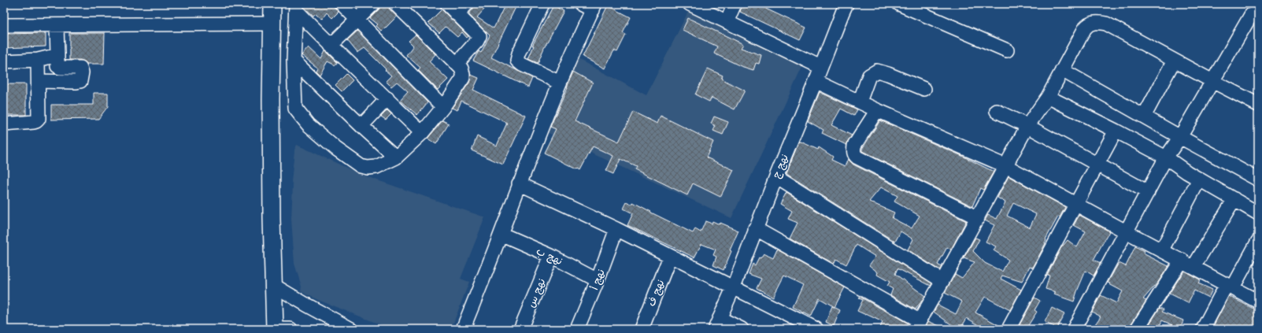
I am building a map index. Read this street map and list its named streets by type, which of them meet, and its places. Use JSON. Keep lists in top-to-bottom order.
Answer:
{
  "streets": {
    "street": [
      "نهج ج",
      "نهج ب",
      "نهج أ",
      "نهج س",
      "نهج ف"
    ]
  },
  "crossings": [
    ["نهج ب", "نهج أ"],
    ["نهج ب", "نهج س"]
  ]
}
